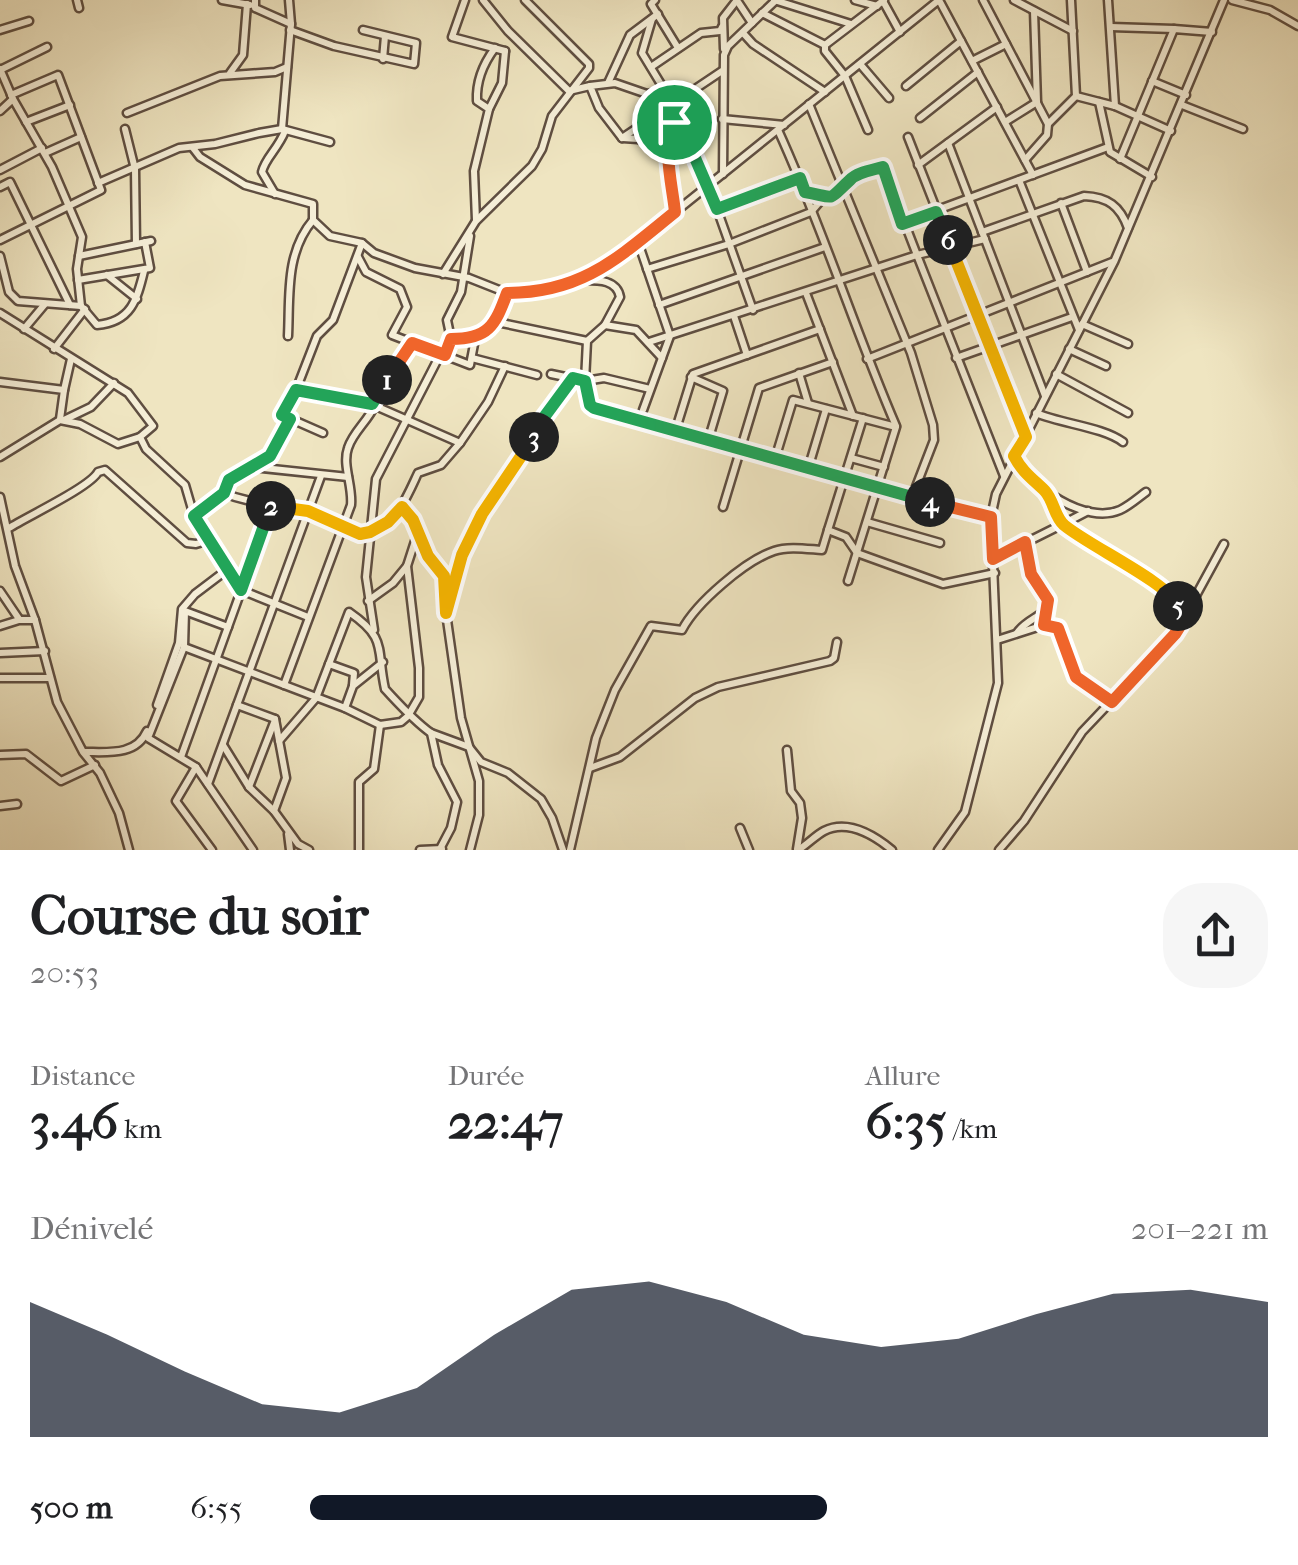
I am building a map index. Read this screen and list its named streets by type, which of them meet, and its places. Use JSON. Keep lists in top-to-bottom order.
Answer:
{
  "page": {
    "pins": [
      "6",
      "1",
      "3",
      "4",
      "2",
      "5"
    ],
    "heading": ["Course du soir", "20:53"],
    "stats": [
      ["Distance", "3.46 km"],
      ["Durée", "22:47"],
      ["Allure", "6:35 /km"]
    ],
    "chart": ["Dénivelé", "201–221 m"],
    "list": [
      {
        "name": "500 m",
        "note": "6:55"
      }
    ]
  }
}
